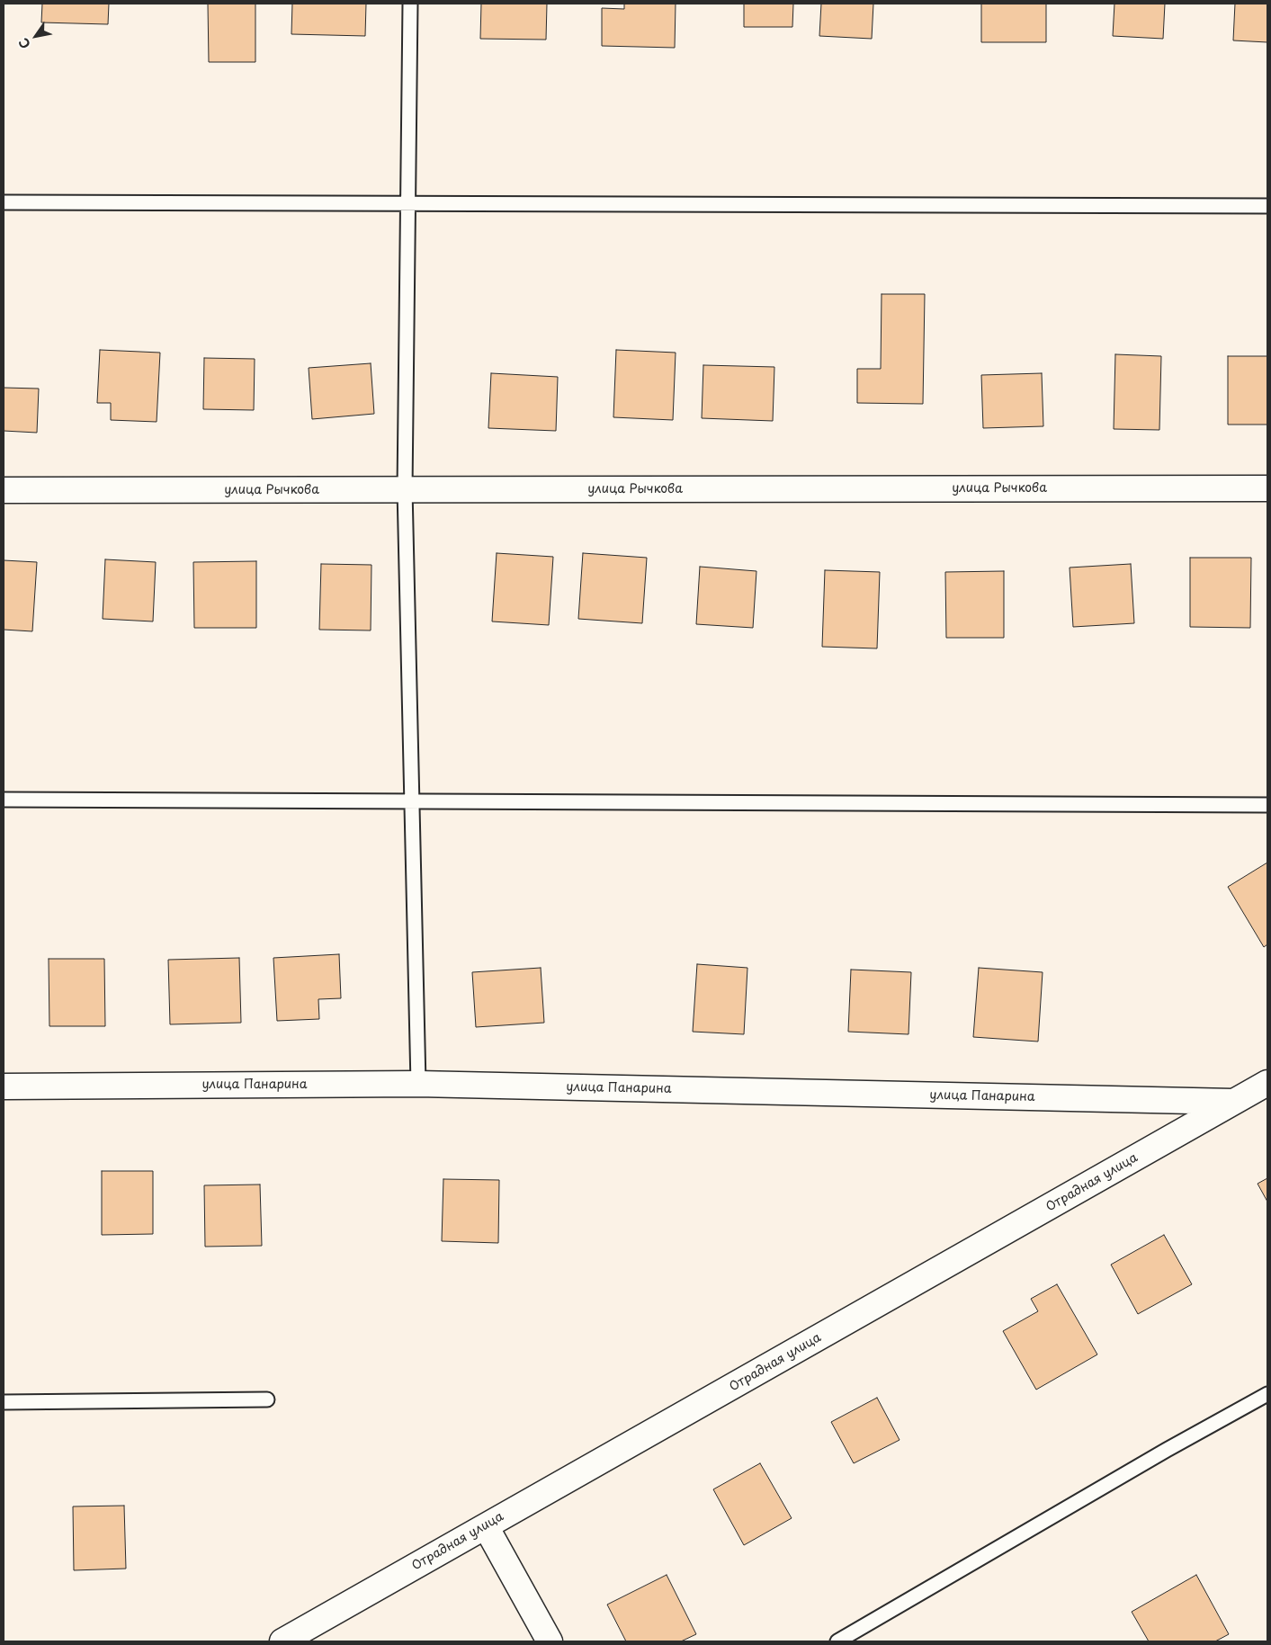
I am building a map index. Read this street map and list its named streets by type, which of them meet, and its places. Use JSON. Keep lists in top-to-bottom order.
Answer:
{
  "streets": {
    "street": ["улица Рычкова", "улица Панарина", "Отрадная улица"]
  },
  "crossings": [
    ["улица Панарина", "Отрадная улица"]
  ],
  "north": "bottom left"
}
